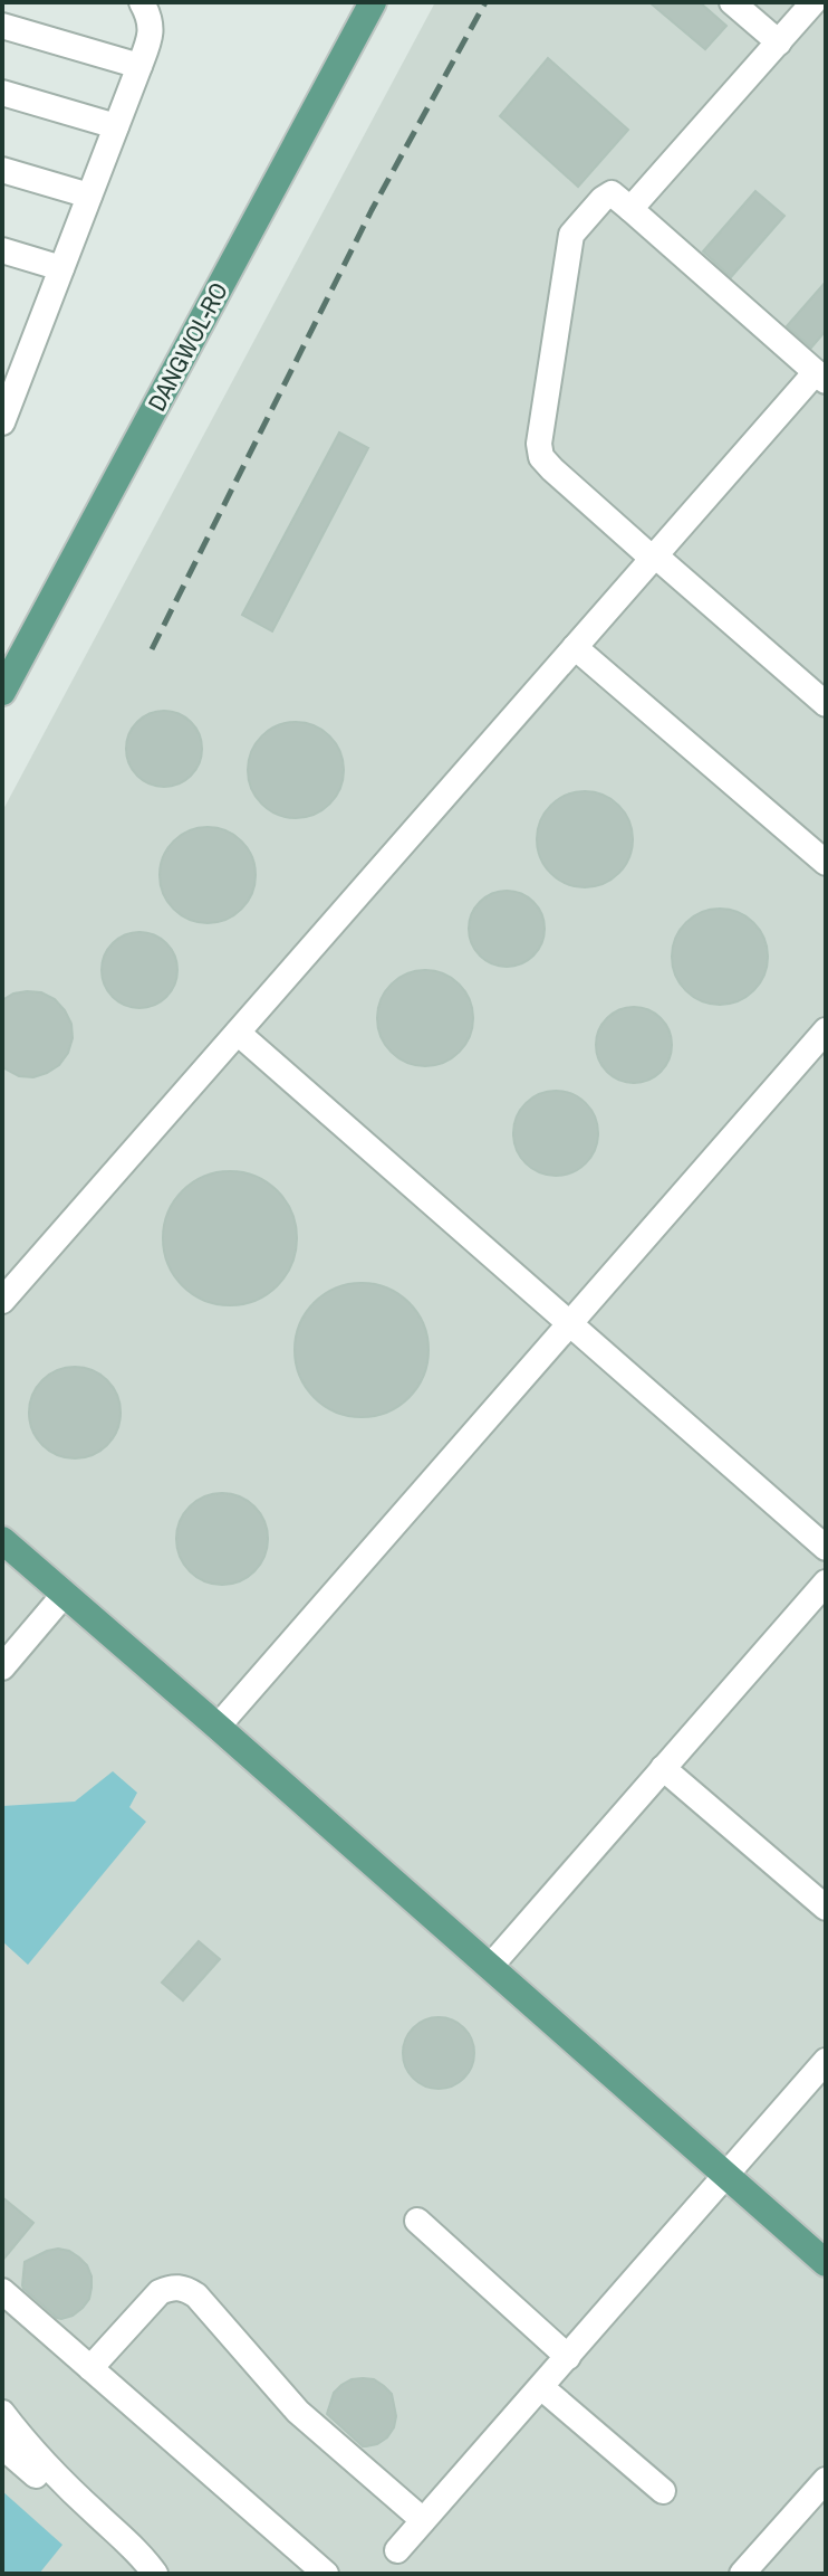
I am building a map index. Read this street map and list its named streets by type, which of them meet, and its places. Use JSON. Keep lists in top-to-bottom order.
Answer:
{
  "streets": {
    "main road": ["DANGWOL-RO"]
  }
}
